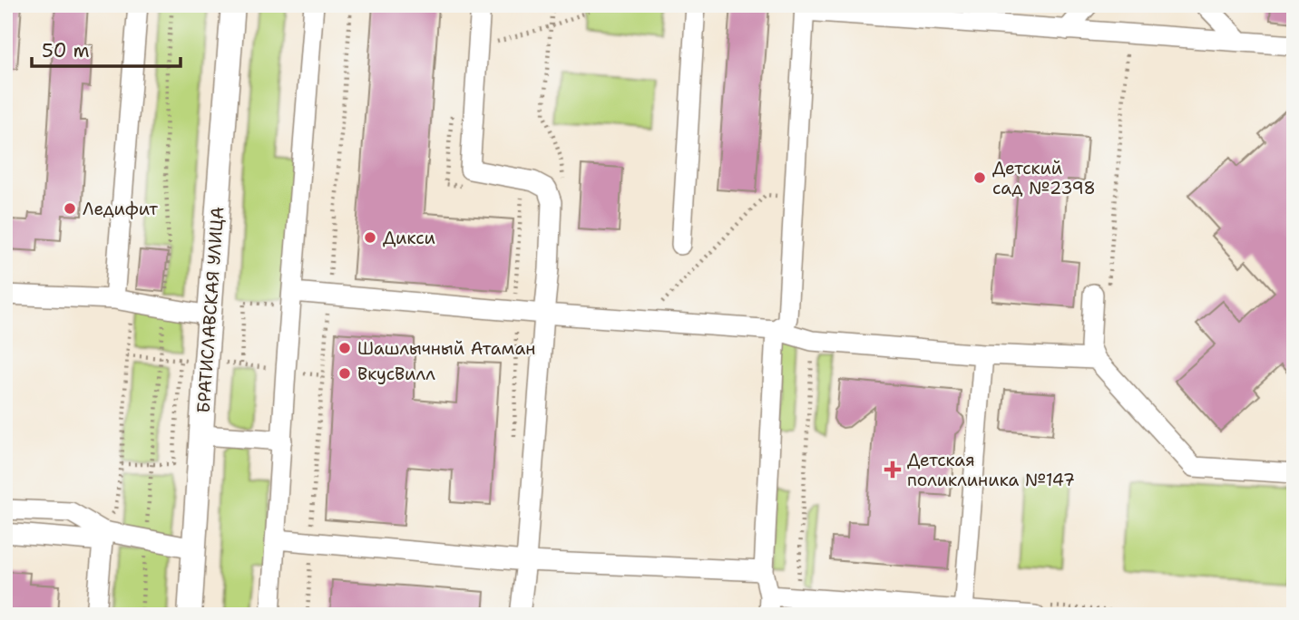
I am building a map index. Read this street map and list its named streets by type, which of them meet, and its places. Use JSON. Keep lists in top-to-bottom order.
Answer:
{
  "streets": {
    "main road": ["БРАТИСЛАВСКАЯ УЛИЦА"]
  },
  "places": {
    "other": [
      "Детский сад №2398",
      "Ледифит",
      "Дикси",
      "Шашлычный Атаман",
      "ВкусВилл"
    ],
    "health": ["Детская поликлиника №147"]
  },
  "scale_bar": "50 m"
}
